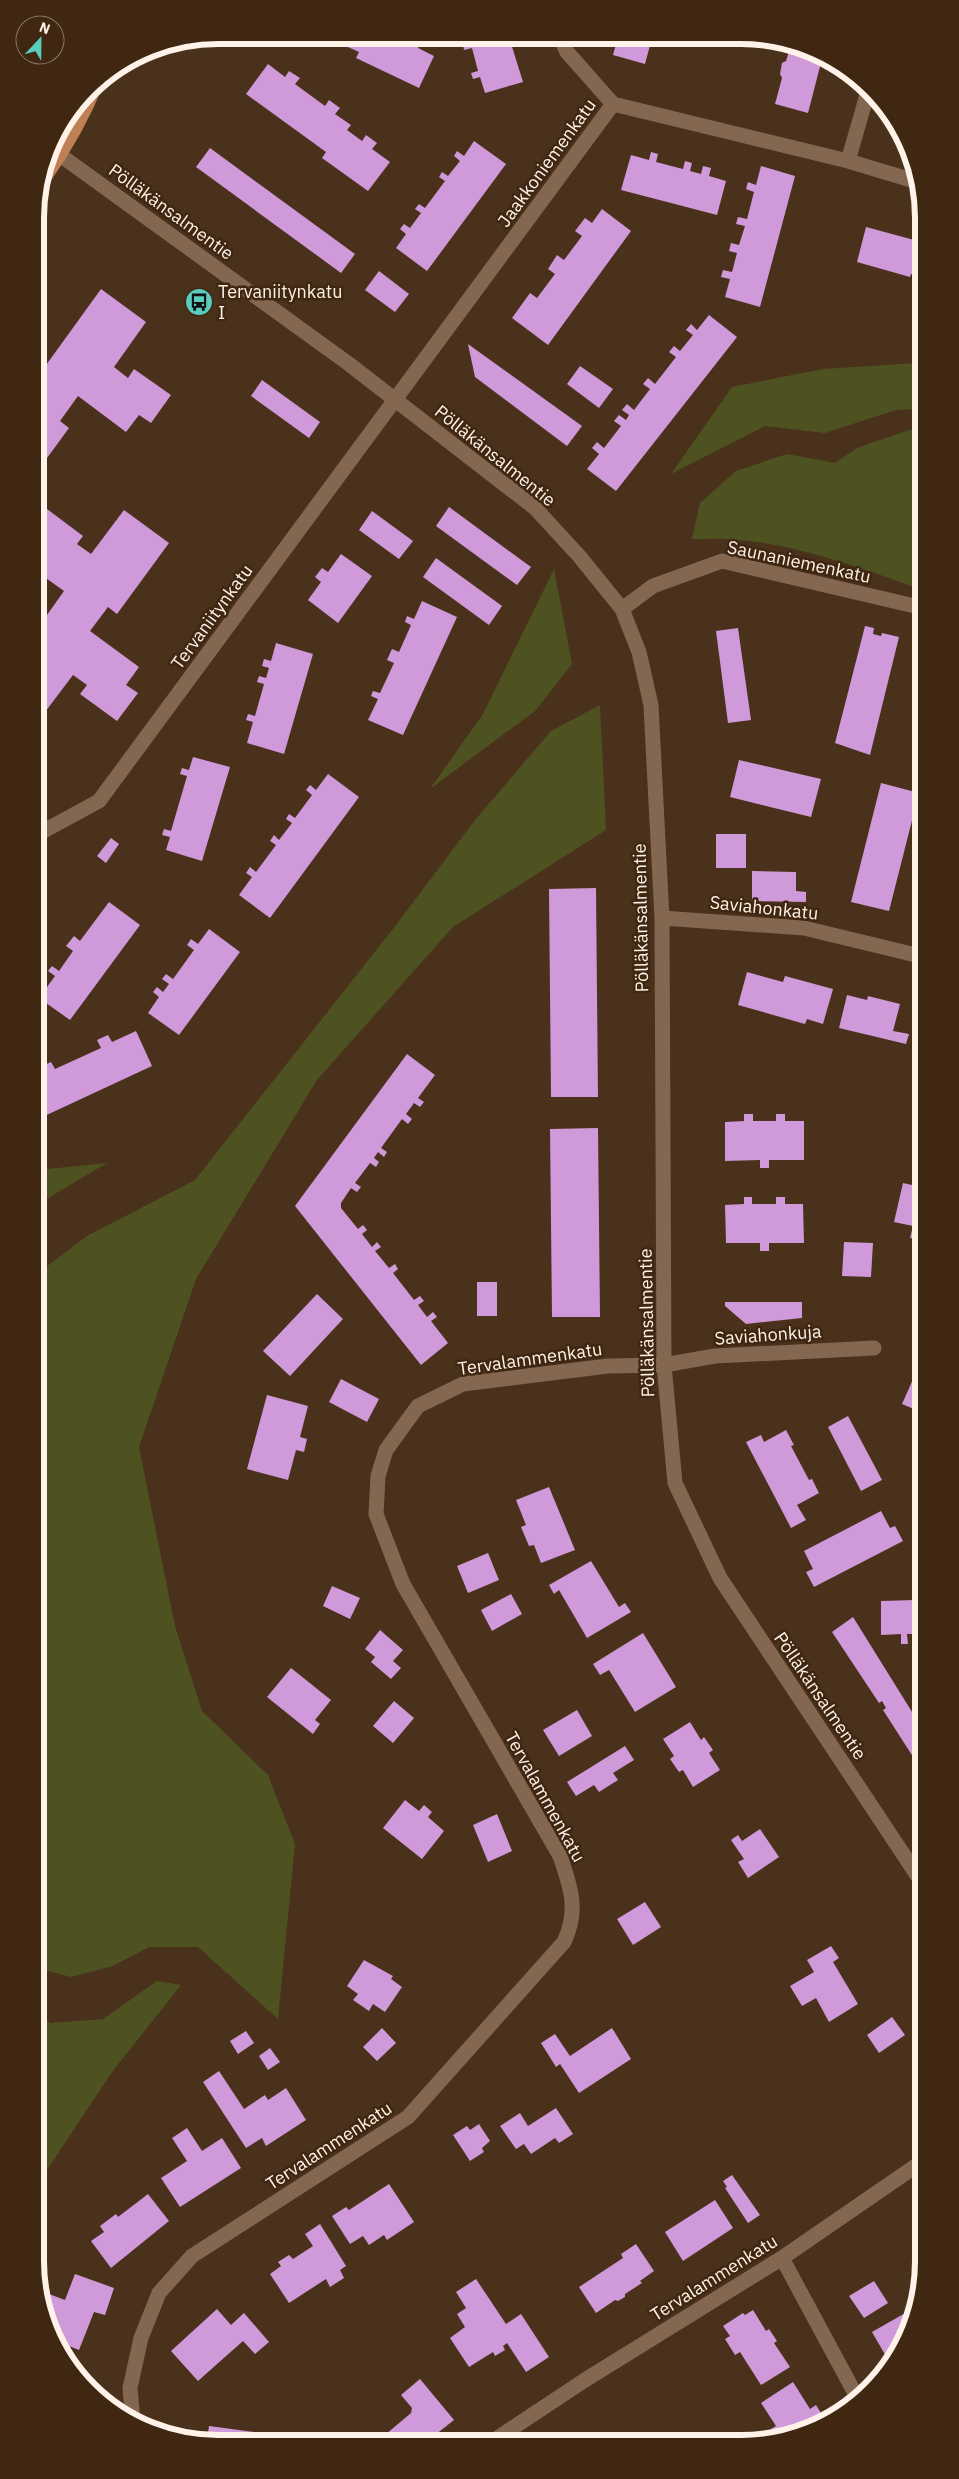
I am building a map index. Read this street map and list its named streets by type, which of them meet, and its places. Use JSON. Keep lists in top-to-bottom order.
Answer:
{
  "streets": {
    "street": [
      "Jaakkoniemenkatu",
      "Pölläkänsalmentie",
      "Saunaniemenkatu",
      "Tervaniitynkatu",
      "Saviahonkatu",
      "Saviahonkuja",
      "Tervalammenkatu"
    ]
  },
  "crossings": [
    ["Jaakkoniemenkatu", "Pölläkänsalmentie"],
    ["Jaakkoniemenkatu", "Tervaniitynkatu"],
    ["Pölläkänsalmentie", "Saunaniemenkatu"],
    ["Pölläkänsalmentie", "Tervaniitynkatu"],
    ["Pölläkänsalmentie", "Saviahonkatu"],
    ["Pölläkänsalmentie", "Saviahonkuja"],
    ["Pölläkänsalmentie", "Tervalammenkatu"],
    ["Saviahonkuja", "Tervalammenkatu"]
  ],
  "places": {
    "bus stop": ["Tervaniitynkatu I"]
  },
  "north": "top"
}
